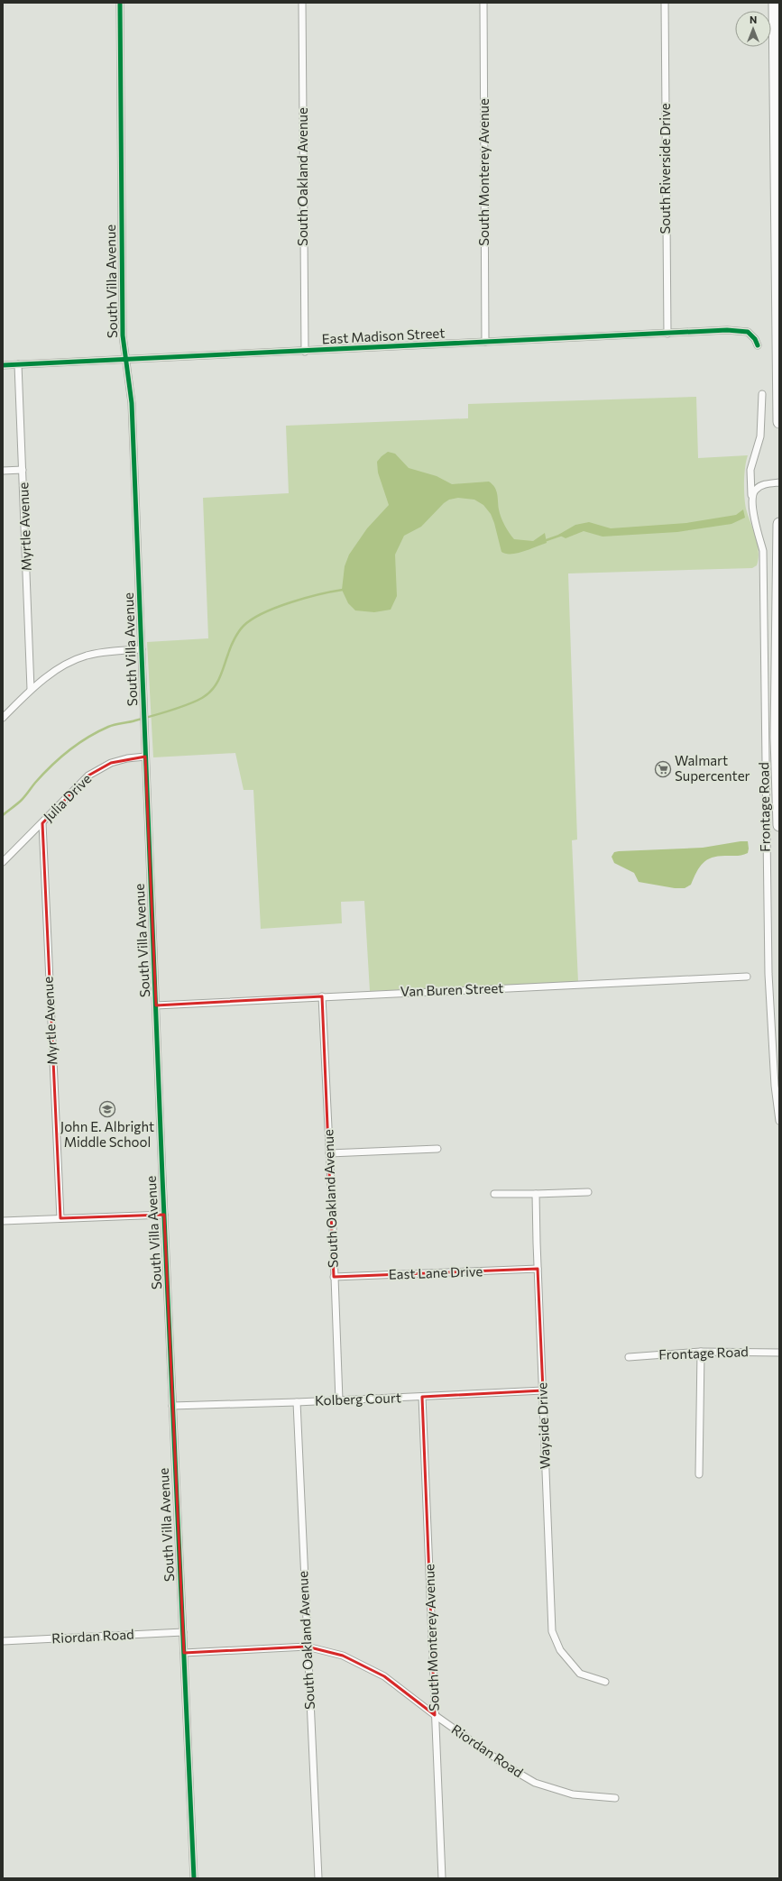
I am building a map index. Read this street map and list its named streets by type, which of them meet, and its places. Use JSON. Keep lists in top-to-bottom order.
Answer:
{
  "streets": {
    "street": [
      "South Riverside Drive",
      "South Monterey Avenue",
      "South Oakland Avenue",
      "South Villa Avenue",
      "East Madison Street",
      "Myrtle Avenue",
      "Julia Drive",
      "Frontage Road",
      "Van Buren Street",
      "East Lane Drive",
      "Kolberg Court",
      "Wayside Drive",
      "Riordan Road"
    ]
  },
  "crossings": [
    ["South Riverside Drive", "East Madison Street"],
    ["South Monterey Avenue", "East Madison Street"],
    ["South Monterey Avenue", "Kolberg Court"],
    ["South Monterey Avenue", "Riordan Road"],
    ["South Oakland Avenue", "East Madison Street"],
    ["South Oakland Avenue", "Van Buren Street"],
    ["South Oakland Avenue", "East Lane Drive"],
    ["South Oakland Avenue", "Kolberg Court"],
    ["South Oakland Avenue", "Riordan Road"],
    ["South Villa Avenue", "East Madison Street"],
    ["South Villa Avenue", "Julia Drive"],
    ["South Villa Avenue", "Van Buren Street"],
    ["South Villa Avenue", "Kolberg Court"],
    ["South Villa Avenue", "Riordan Road"],
    ["East Madison Street", "Myrtle Avenue"],
    ["Myrtle Avenue", "Julia Drive"],
    ["East Lane Drive", "Wayside Drive"],
    ["Kolberg Court", "Wayside Drive"]
  ],
  "places": {
    "supermarket": ["Walmart Supercenter"],
    "school or university": ["John E. Albright Middle School"]
  },
  "north": "top"
}
